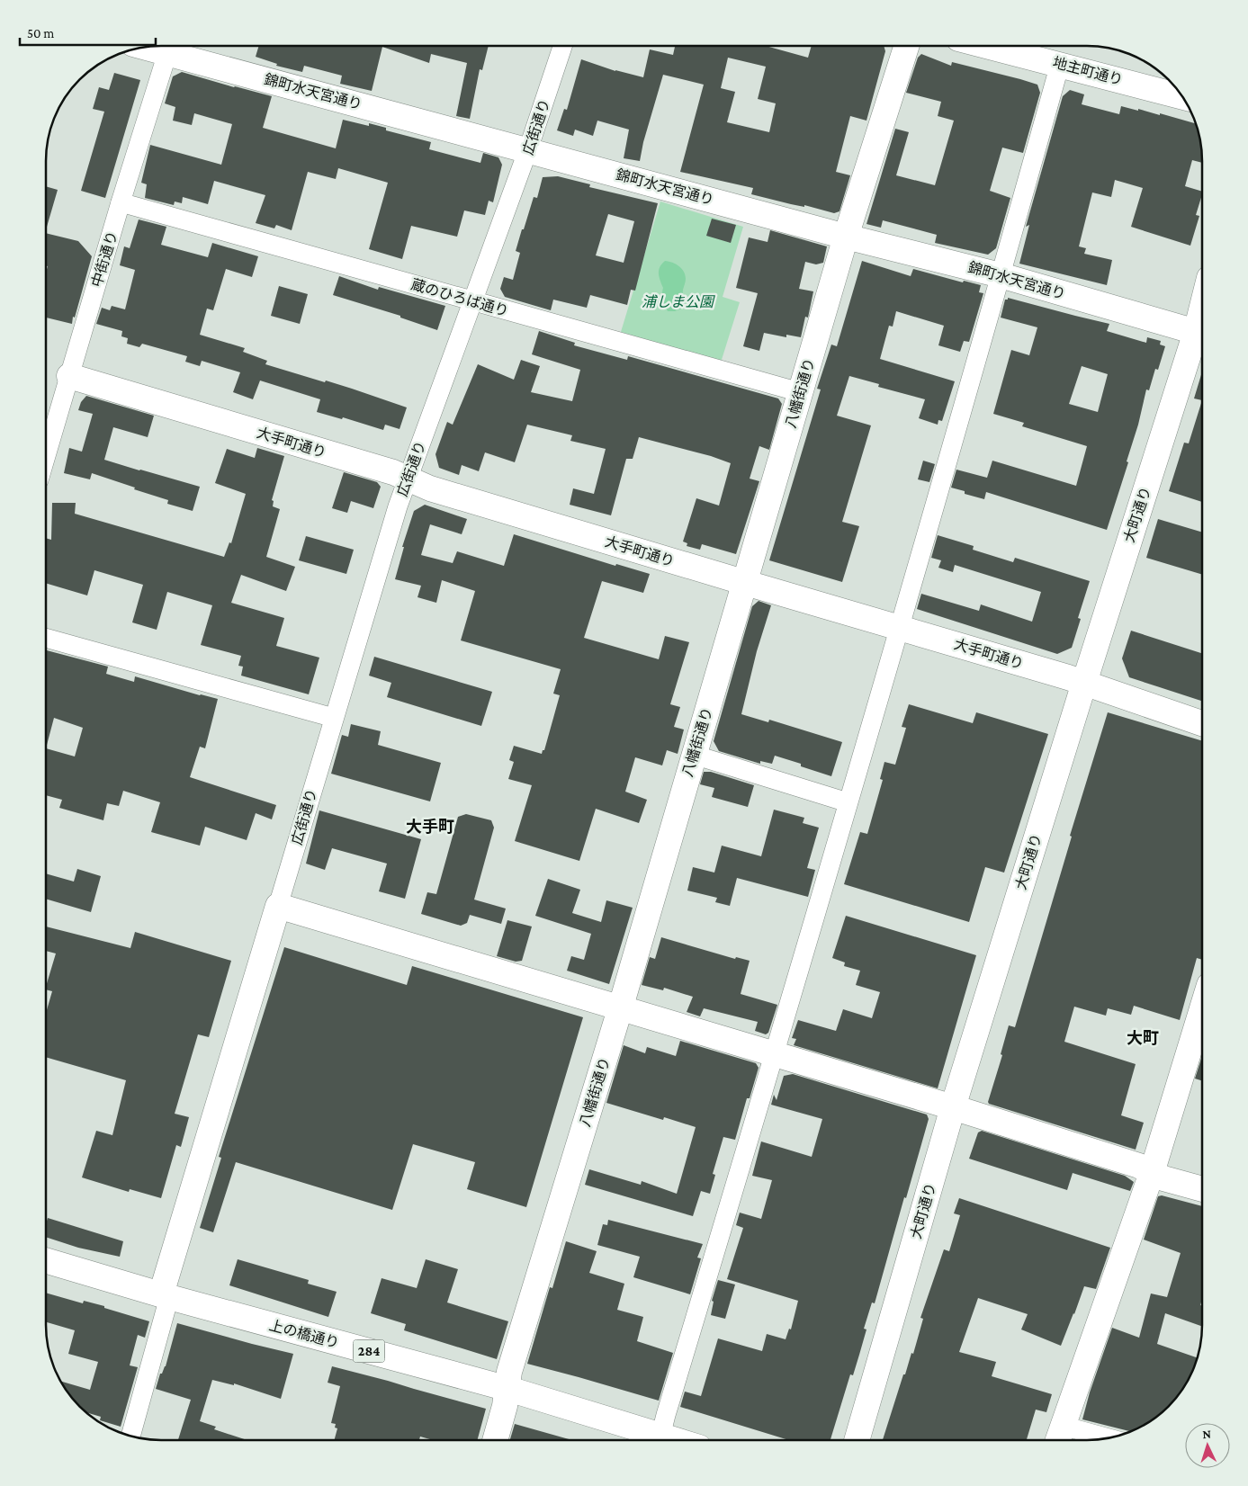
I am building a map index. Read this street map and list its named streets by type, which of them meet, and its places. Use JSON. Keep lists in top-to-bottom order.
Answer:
{
  "streets": {
    "main road": [
      "地主町通り",
      "錦町水天宮通り",
      "八幡街通り",
      "大手町通り",
      "大町通り",
      "上の橋通り",
      "284"
    ],
    "street": ["広街通り", "中街通り", "蔵のひろば通り"]
  },
  "crossings": [
    ["錦町水天宮通り", "広街通り"],
    ["錦町水天宮通り", "八幡街通り"],
    ["錦町水天宮通り", "大町通り"],
    ["広街通り", "蔵のひろば通り"],
    ["広街通り", "大手町通り"],
    ["中街通り", "蔵のひろば通り"],
    ["中街通り", "大手町通り"],
    ["蔵のひろば通り", "八幡街通り"],
    ["八幡街通り", "大手町通り"],
    ["八幡街通り", "上の橋通り"],
    ["大手町通り", "大町通り"]
  ],
  "districts": ["大手町", "大町"],
  "parks": ["浦しま公園"],
  "scale_bar": "50 m",
  "north": "top"
}
